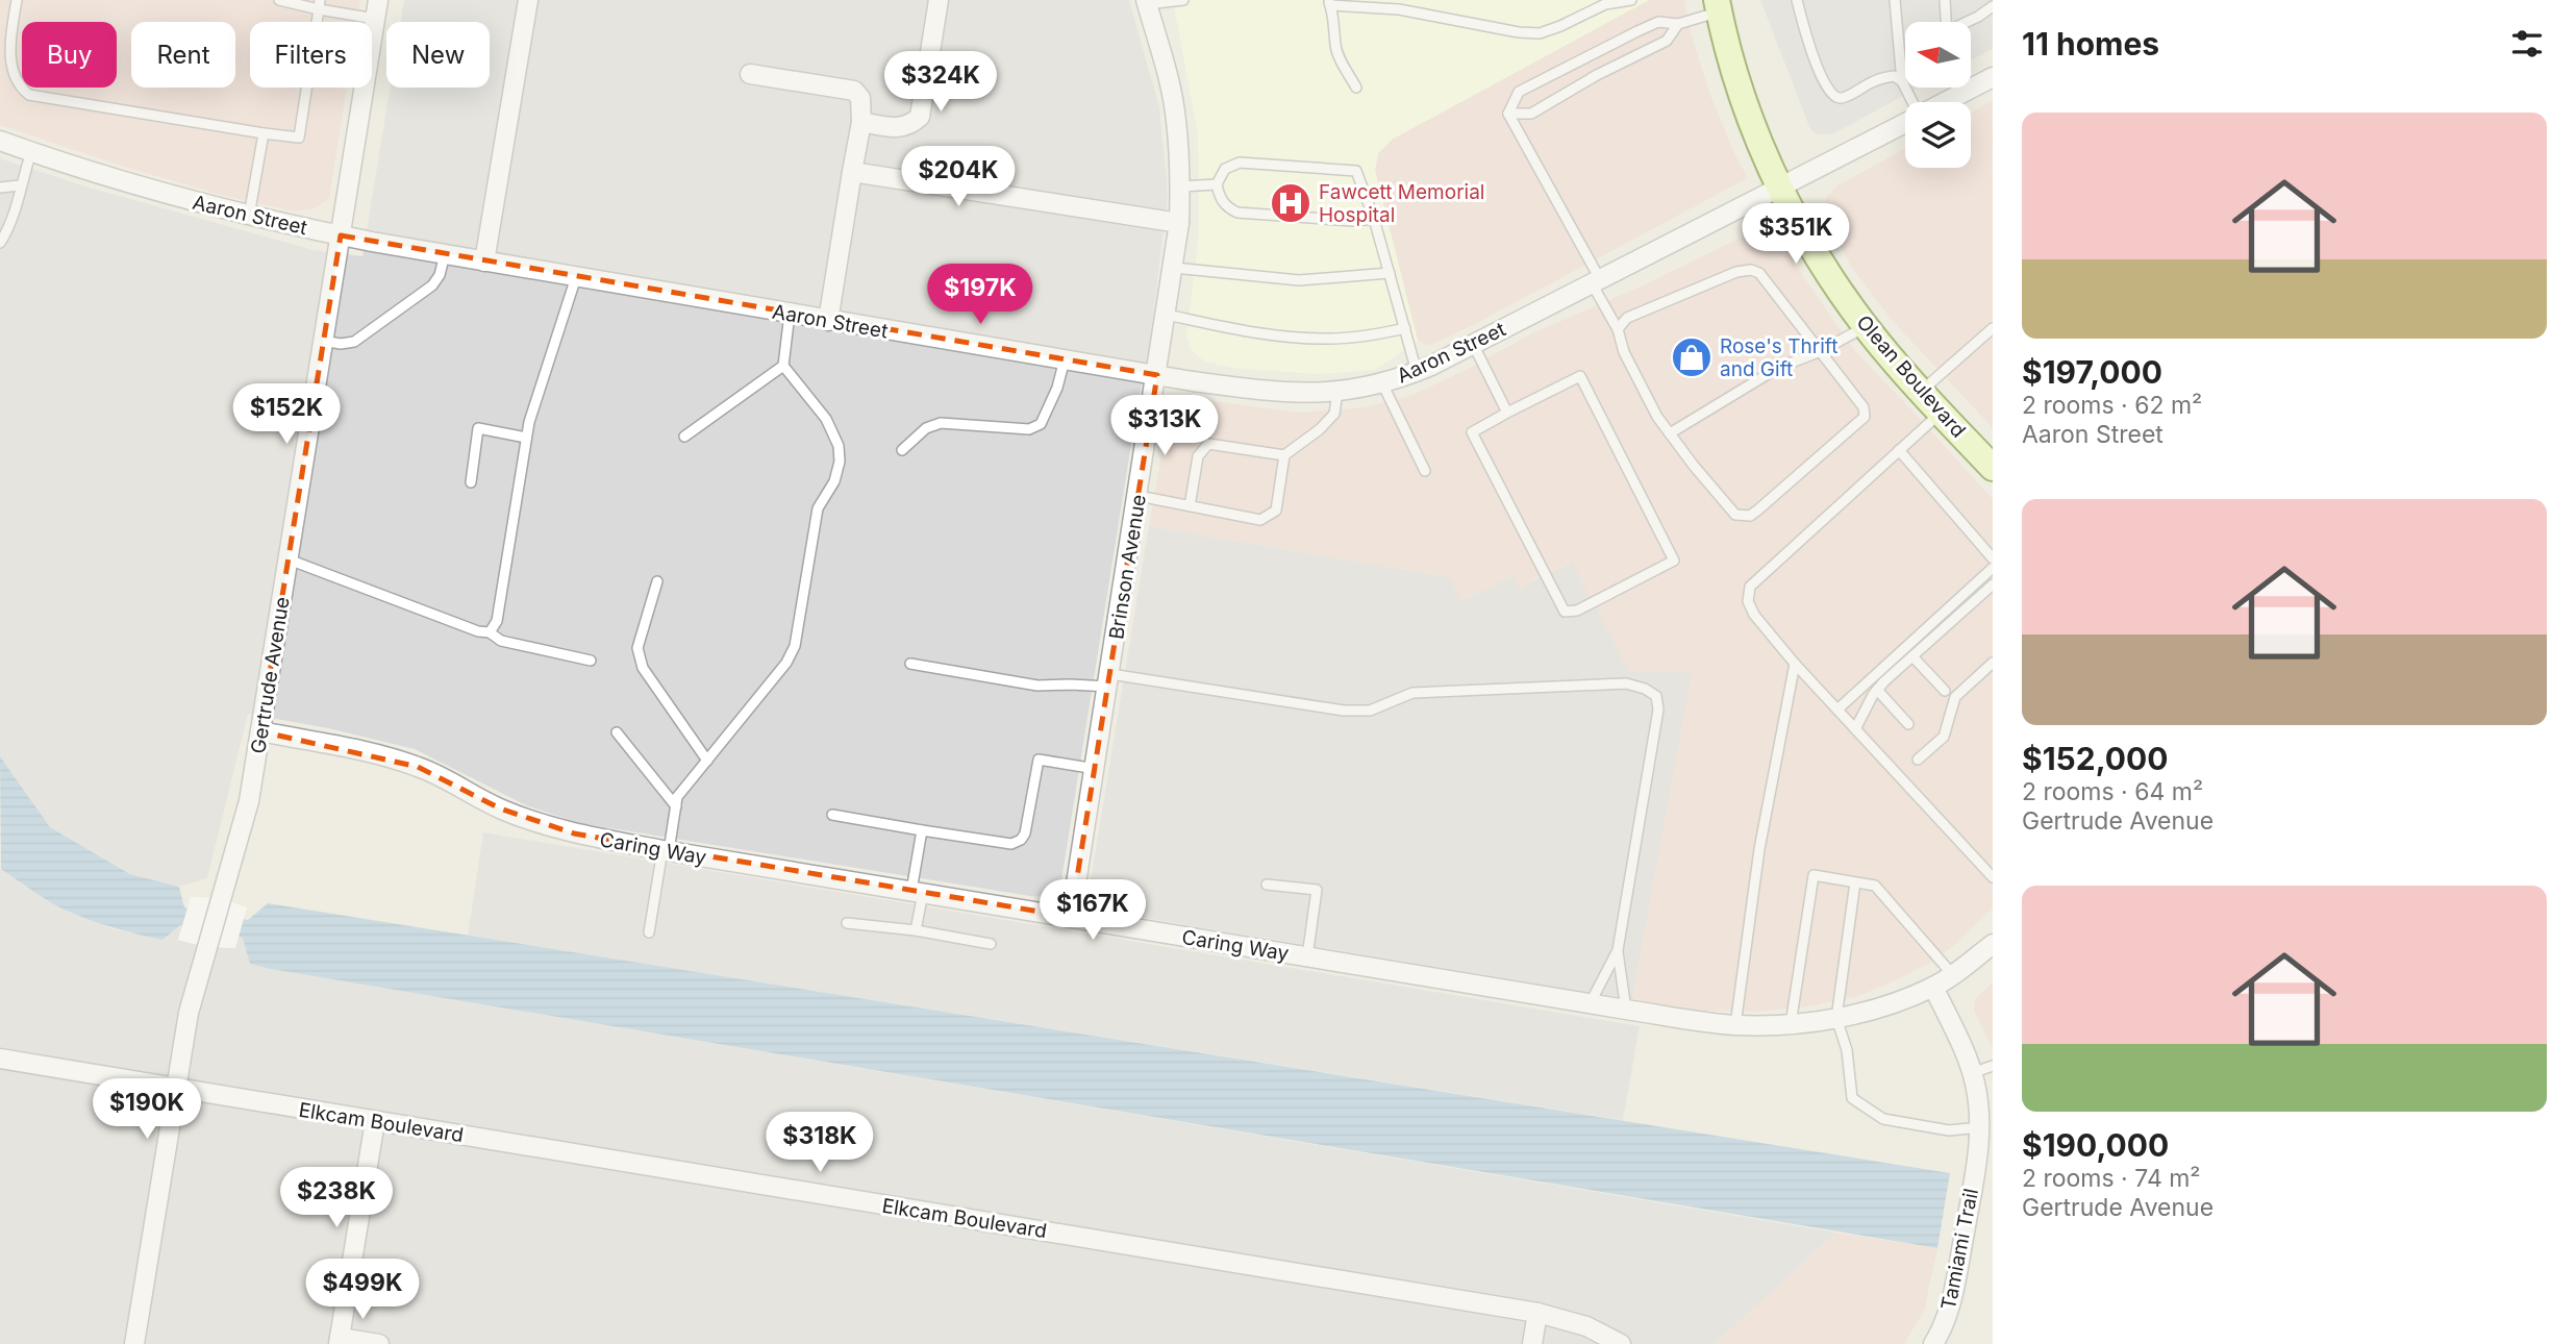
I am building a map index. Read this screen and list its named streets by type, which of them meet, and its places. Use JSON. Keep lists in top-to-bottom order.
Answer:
{
  "streets": {
    "street": [
      "Aaron Street",
      "Olean Boulevard",
      "Brinson Avenue",
      "Gertrude Avenue",
      "Caring Way",
      "Elkcam Boulevard",
      "Tamiami Trail"
    ]
  },
  "crossings": [
    ["Aaron Street", "Olean Boulevard"],
    ["Aaron Street", "Brinson Avenue"],
    ["Aaron Street", "Gertrude Avenue"],
    ["Brinson Avenue", "Caring Way"],
    ["Gertrude Avenue", "Caring Way"],
    ["Gertrude Avenue", "Elkcam Boulevard"],
    ["Caring Way", "Tamiami Trail"]
  ],
  "places": {
    "hospital": ["Fawcett Memorial Hospital"],
    "shop": ["Rose's Thrift and Gift"]
  },
  "north": "left",
  "page": {
    "heading": "11 homes",
    "chip": [
      "Buy",
      "Rent",
      "Filters",
      "New"
    ],
    "price": [
      "$324K",
      "$204K",
      "$351K",
      "$197K",
      "$152K",
      "$313K",
      "$167K",
      "$190K",
      "$318K",
      "$238K",
      "$499K"
    ],
    "list": [
      {
        "name": "$197,000",
        "note": "2 rooms · 62 m² · Aaron Street"
      },
      {
        "name": "$152,000",
        "note": "2 rooms · 64 m² · Gertrude Avenue"
      },
      {
        "name": "$190,000",
        "note": "2 rooms · 74 m² · Gertrude Avenue"
      }
    ]
  }
}
